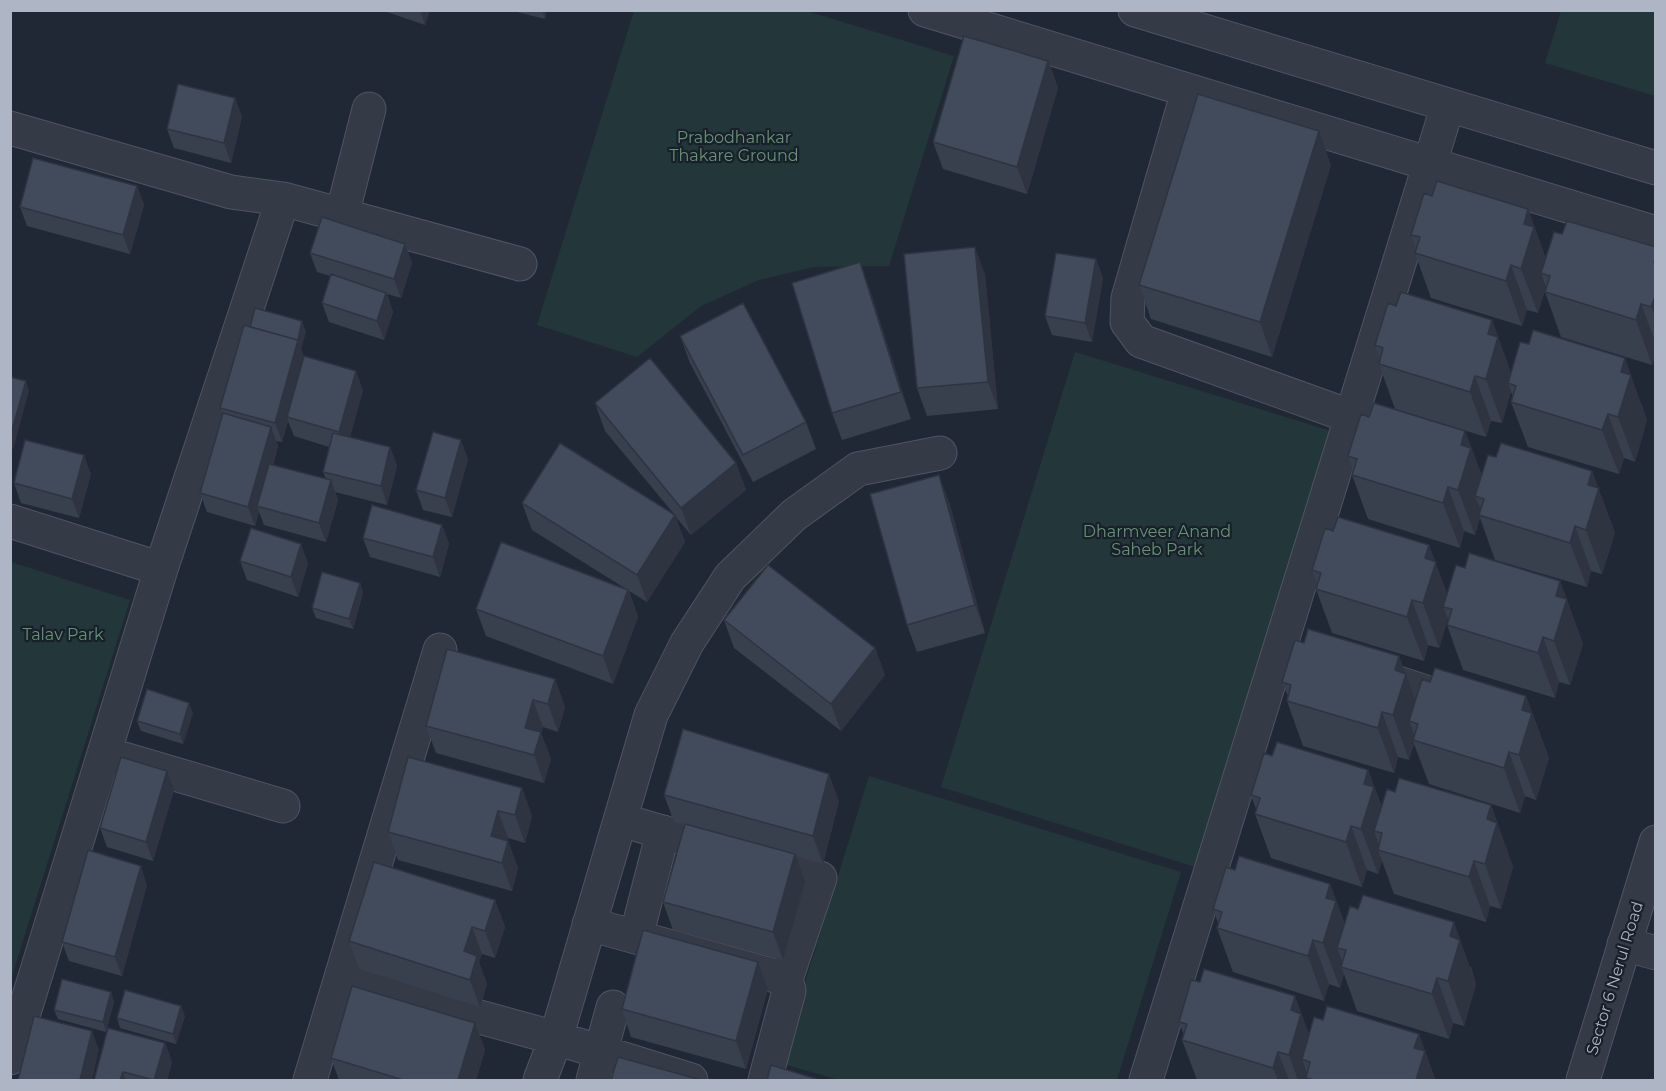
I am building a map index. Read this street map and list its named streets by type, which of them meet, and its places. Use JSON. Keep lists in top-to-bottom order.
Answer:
{
  "streets": {
    "street": ["Sector 6 Nerul Road"]
  },
  "parks": ["Prabodhankar Thakare Ground", "Dharmveer Anand Saheb Park", "Talav Park"]
}
